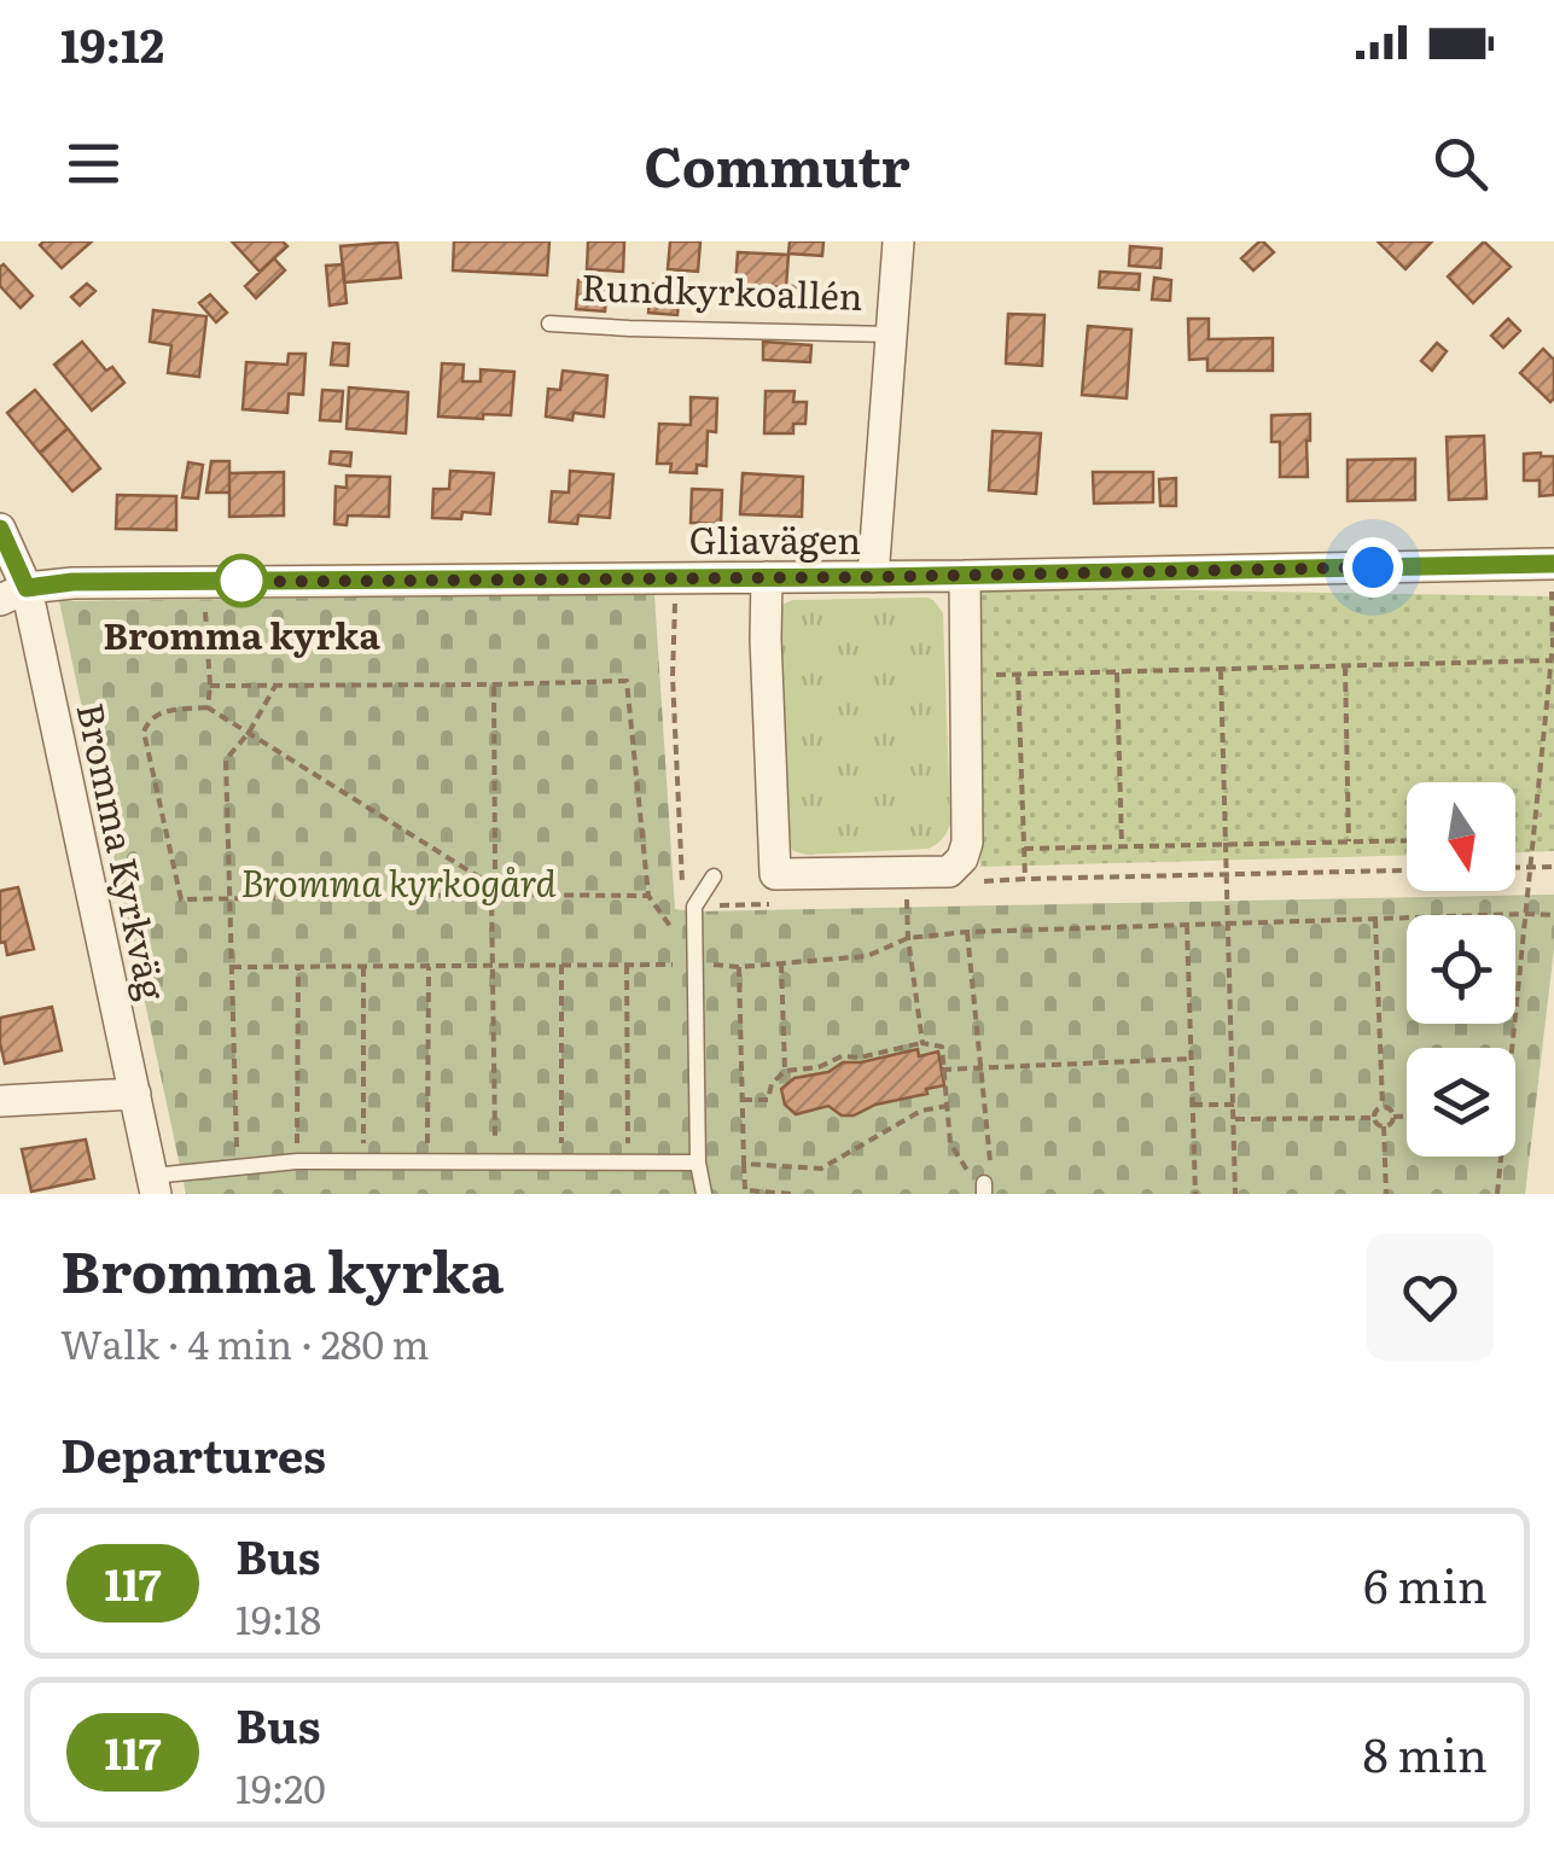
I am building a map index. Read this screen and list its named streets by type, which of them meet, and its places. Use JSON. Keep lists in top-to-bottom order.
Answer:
{
  "streets": {
    "street": ["Rundkyrkoallén", "Gliavägen", "Bromma Kyrkväg"]
  },
  "crossings": [
    ["Rundkyrkoallén", "Gliavägen"],
    ["Gliavägen", "Bromma Kyrkväg"]
  ],
  "parks": ["Bromma kyrkogård"],
  "places": ["Bromma kyrka"],
  "lines": ["bus line 117"],
  "north": "bottom",
  "page": {
    "status": "19:12",
    "header": "Commutr",
    "heading": [
      ["Bromma kyrka", "Walk · 4 min · 280 m"],
      "Departures"
    ],
    "list": [
      {
        "mark": "117",
        "name": "Bus",
        "note": "19:18",
        "value": "6 min"
      },
      {
        "mark": "117",
        "name": "Bus",
        "note": "19:20",
        "value": "8 min"
      }
    ]
  }
}
